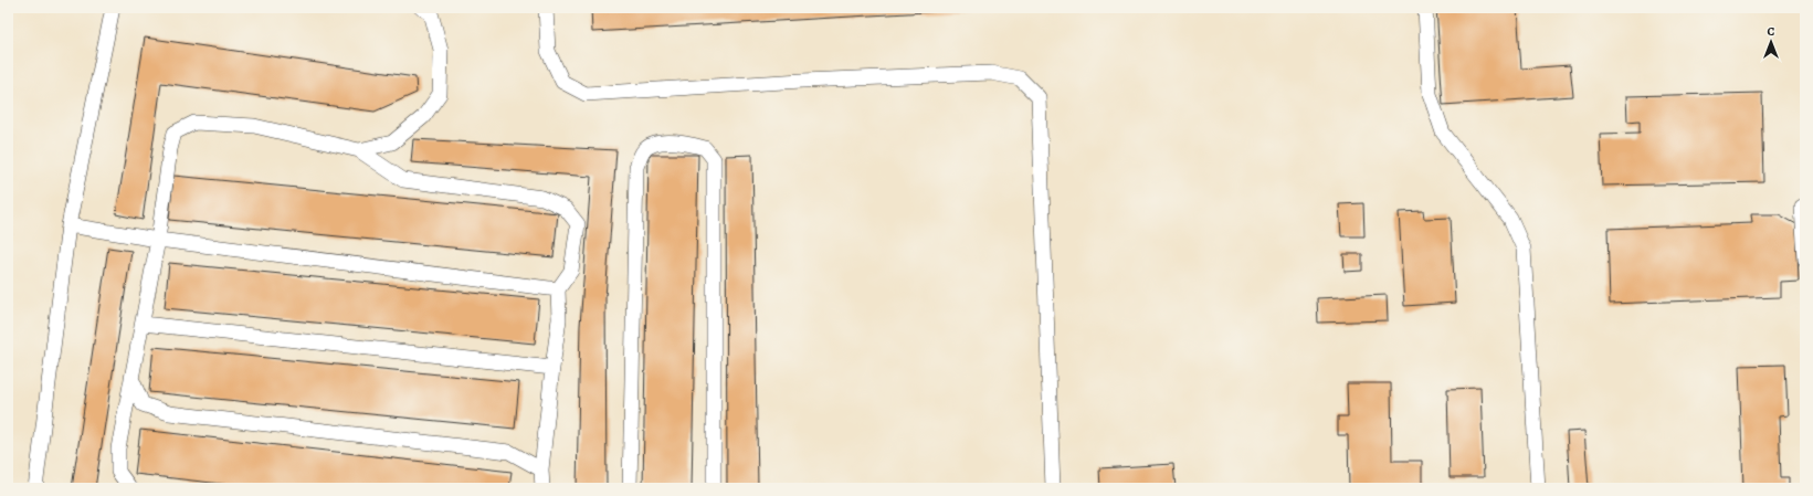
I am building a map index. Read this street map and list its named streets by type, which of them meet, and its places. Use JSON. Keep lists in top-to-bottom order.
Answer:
{
  "north": "top"
}
